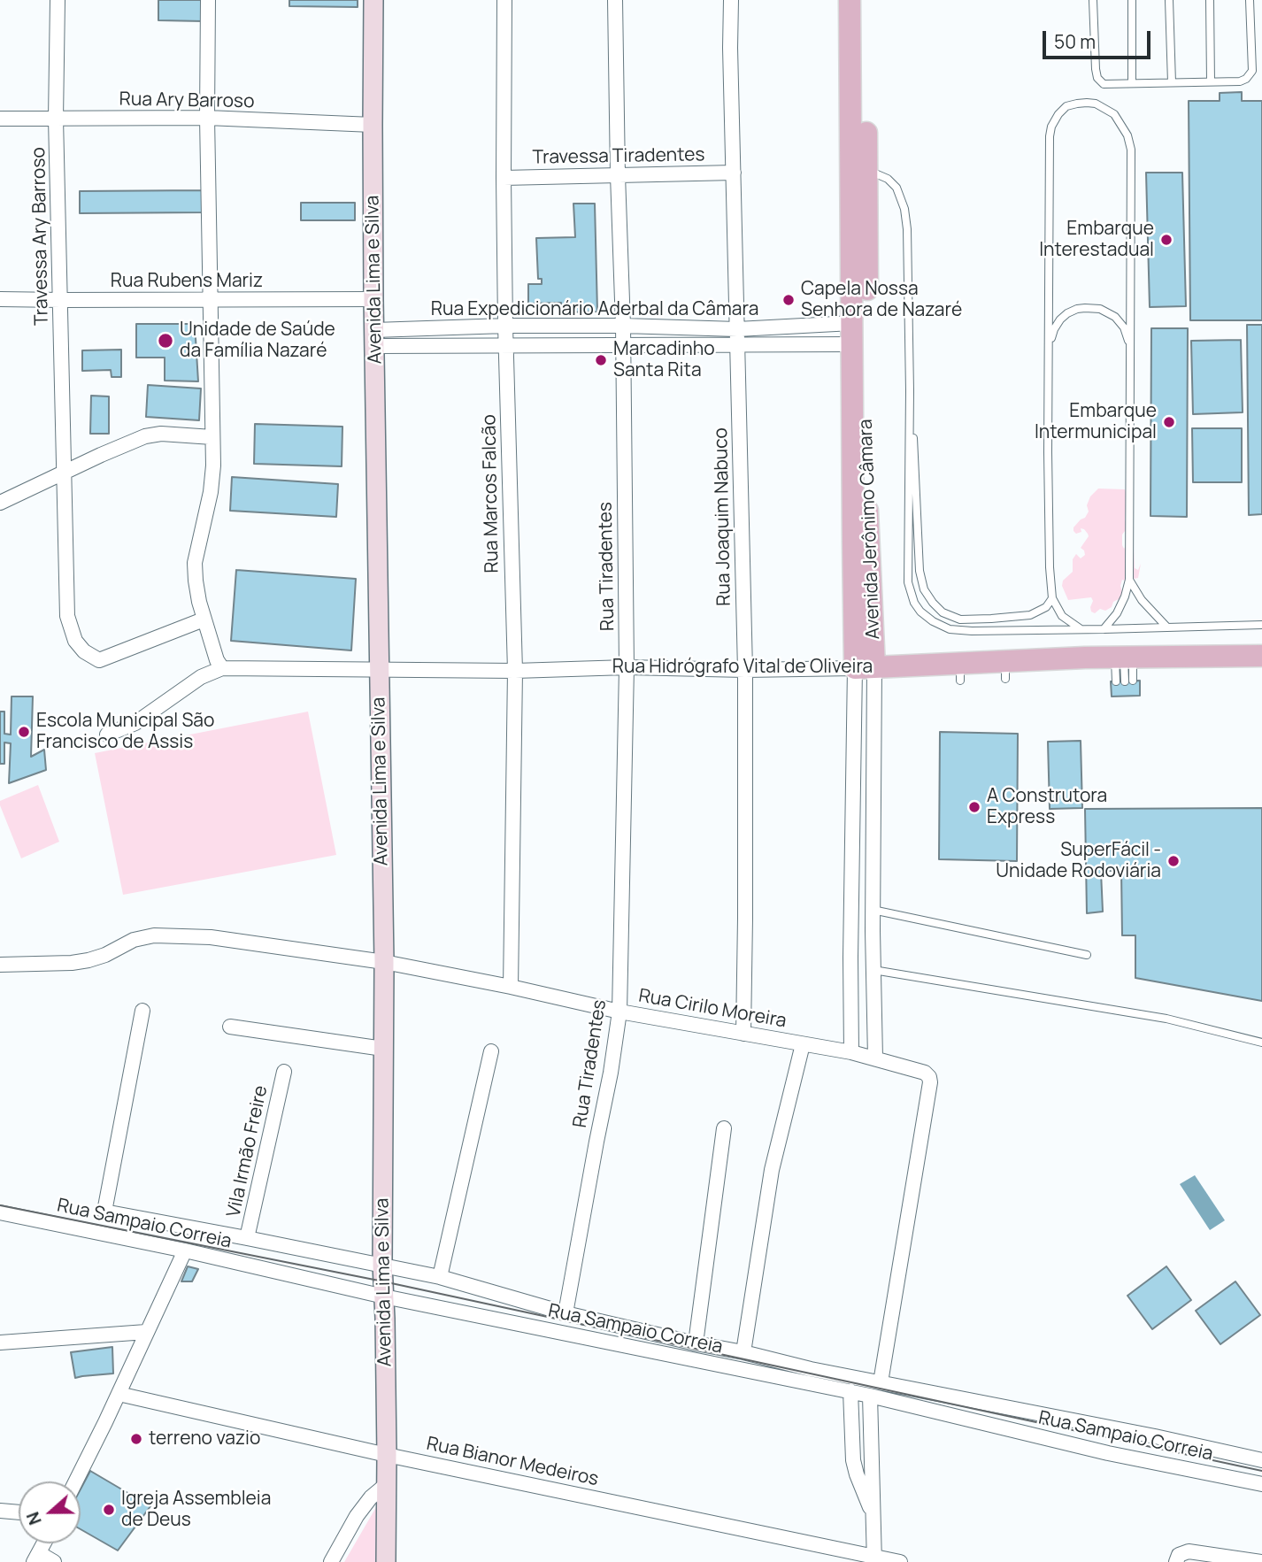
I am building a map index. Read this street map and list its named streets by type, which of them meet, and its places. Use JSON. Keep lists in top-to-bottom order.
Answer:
{
  "streets": {
    "main road": ["Avenida Lima e Silva", "Avenida Jerônimo Câmara", "Rua Hidrógrafo Vital de Oliveira"],
    "street": [
      "Rua Ary Barroso",
      "Travessa Tiradentes",
      "Travessa Ary Barroso",
      "Rua Rubens Mariz",
      "Rua Expedicionário Aderbal da Câmara",
      "Rua Marcos Falcão",
      "Rua Joaquim Nabuco",
      "Rua Tiradentes",
      "Rua Cirilo Moreira",
      "Vila Irmão Freire",
      "Rua Sampaio Correia",
      "Rua Bianor Medeiros"
    ]
  },
  "crossings": [
    ["Rua Ary Barroso", "Travessa Ary Barroso"],
    ["Rua Ary Barroso", "Avenida Lima e Silva"],
    ["Travessa Tiradentes", "Rua Marcos Falcão"],
    ["Travessa Tiradentes", "Rua Joaquim Nabuco"],
    ["Travessa Tiradentes", "Rua Tiradentes"],
    ["Travessa Ary Barroso", "Rua Rubens Mariz"],
    ["Avenida Lima e Silva", "Rua Rubens Mariz"],
    ["Avenida Lima e Silva", "Rua Expedicionário Aderbal da Câmara"],
    ["Avenida Lima e Silva", "Rua Hidrógrafo Vital de Oliveira"],
    ["Avenida Lima e Silva", "Rua Cirilo Moreira"],
    ["Avenida Lima e Silva", "Rua Sampaio Correia"],
    ["Avenida Lima e Silva", "Rua Bianor Medeiros"],
    ["Rua Expedicionário Aderbal da Câmara", "Rua Marcos Falcão"],
    ["Rua Expedicionário Aderbal da Câmara", "Rua Joaquim Nabuco"],
    ["Rua Expedicionário Aderbal da Câmara", "Avenida Jerônimo Câmara"],
    ["Rua Expedicionário Aderbal da Câmara", "Rua Tiradentes"],
    ["Rua Marcos Falcão", "Rua Hidrógrafo Vital de Oliveira"],
    ["Rua Marcos Falcão", "Rua Cirilo Moreira"],
    ["Rua Joaquim Nabuco", "Rua Hidrógrafo Vital de Oliveira"],
    ["Rua Joaquim Nabuco", "Rua Cirilo Moreira"],
    ["Avenida Jerônimo Câmara", "Rua Hidrógrafo Vital de Oliveira"],
    ["Avenida Jerônimo Câmara", "Rua Cirilo Moreira"],
    ["Rua Tiradentes", "Rua Hidrógrafo Vital de Oliveira"],
    ["Rua Tiradentes", "Rua Cirilo Moreira"],
    ["Rua Tiradentes", "Rua Sampaio Correia"],
    ["Rua Cirilo Moreira", "Rua Sampaio Correia"],
    ["Vila Irmão Freire", "Rua Sampaio Correia"]
  ],
  "places": [
    "Embarque Interestadual",
    "Capela Nossa Senhora de Nazaré",
    "Unidade de Saúde da Família Nazaré",
    "Marcadinho Santa Rita",
    "Embarque Intermunicipal",
    "Escola Municipal São Francisco de Assis",
    "A Construtora Express",
    "SuperFácil - Unidade Rodoviária",
    "terreno vazio",
    "Igreja Assembleia de Deus"
  ],
  "scale_bar": "50 m",
  "north": "left"
}
